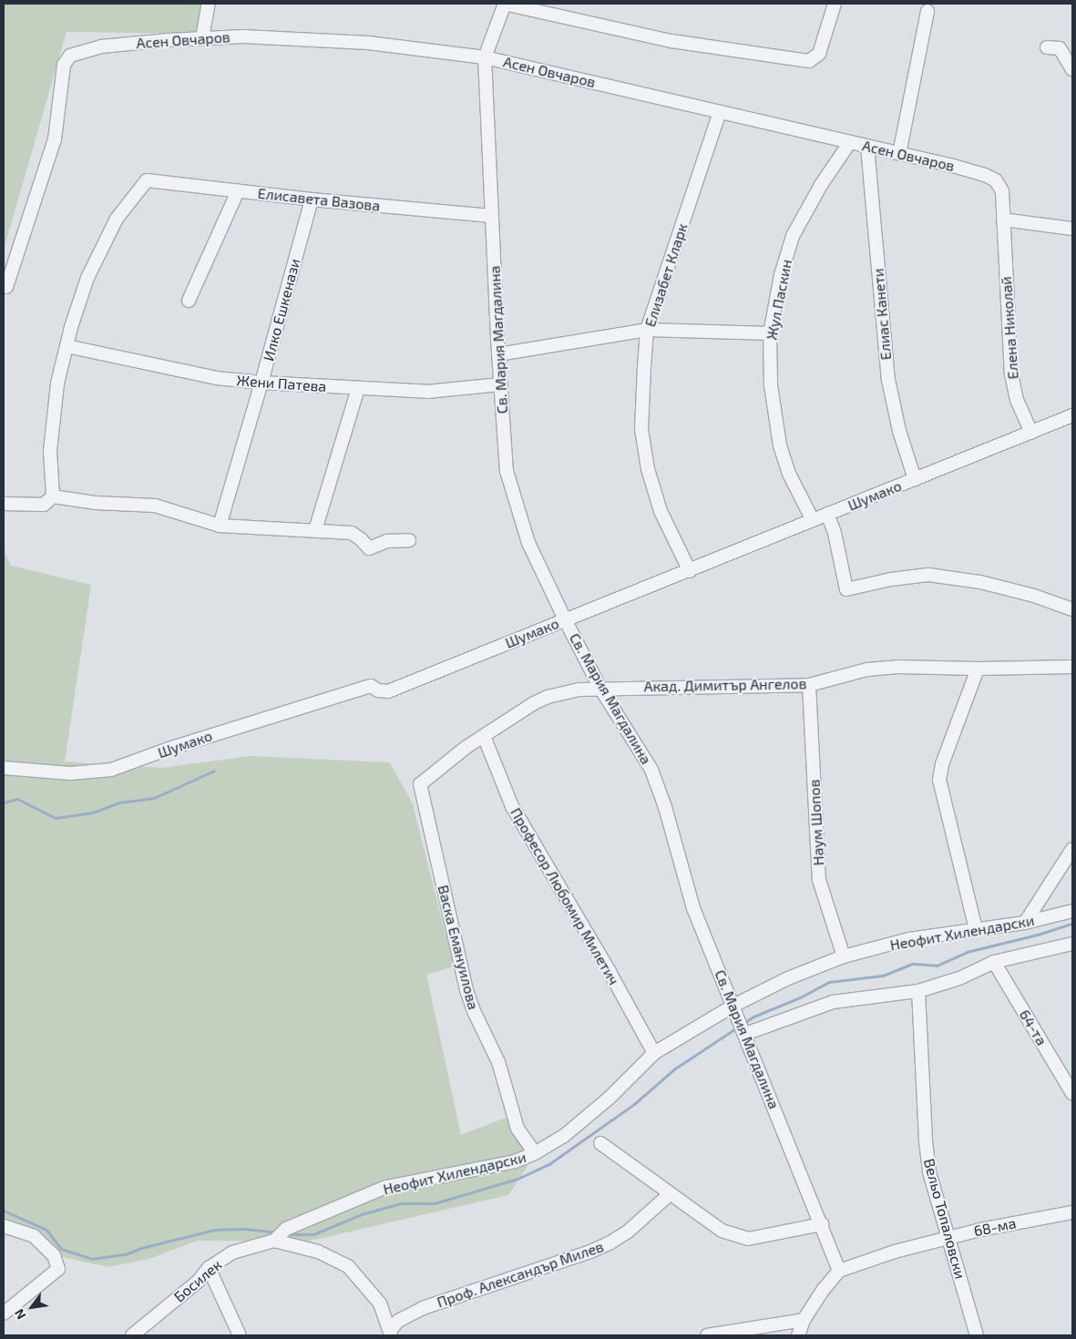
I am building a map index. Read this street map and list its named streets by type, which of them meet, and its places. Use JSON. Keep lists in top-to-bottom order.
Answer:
{
  "streets": {
    "street": [
      "Асен Овчаров",
      "Елисавета Вазова",
      "Елизабет Кларк",
      "Жул Паскин",
      "Илко Ешкенази",
      "Елиас Канети",
      "Елена Николай",
      "Св. Мария Магдалина",
      "Жени Патева",
      "Шумако",
      "Акад. Димитър Ангелов",
      "Наум Шопов",
      "Професор Любомир Милетич",
      "Неофит Хилендарски",
      "Васка Емануилова",
      "64-та",
      "Вельо Топаловски",
      "68-ма",
      "Проф. Александър Милев",
      "Босилек"
    ]
  },
  "crossings": [
    ["Асен Овчаров", "Елизабет Кларк"],
    ["Асен Овчаров", "Жул Паскин"],
    ["Асен Овчаров", "Елиас Канети"],
    ["Асен Овчаров", "Елена Николай"],
    ["Асен Овчаров", "Св. Мария Магдалина"],
    ["Елисавета Вазова", "Илко Ешкенази"],
    ["Елисавета Вазова", "Св. Мария Магдалина"],
    ["Елисавета Вазова", "Жени Патева"],
    ["Елизабет Кларк", "Шумако"],
    ["Жул Паскин", "Шумако"],
    ["Илко Ешкенази", "Жени Патева"],
    ["Елиас Канети", "Шумако"],
    ["Елена Николай", "Шумако"],
    ["Св. Мария Магдалина", "Жени Патева"],
    ["Св. Мария Магдалина", "Шумако"],
    ["Св. Мария Магдалина", "Акад. Димитър Ангелов"],
    ["Св. Мария Магдалина", "Неофит Хилендарски"],
    ["Св. Мария Магдалина", "68-ма"],
    ["Акад. Димитър Ангелов", "Наум Шопов"],
    ["Акад. Димитър Ангелов", "Професор Любомир Милетич"],
    ["Акад. Димитър Ангелов", "Васка Емануилова"],
    ["Наум Шопов", "Неофит Хилендарски"],
    ["Професор Любомир Милетич", "Неофит Хилендарски"],
    ["Неофит Хилендарски", "Васка Емануилова"],
    ["Неофит Хилендарски", "Босилек"],
    ["Вельо Топаловски", "68-ма"]
  ],
  "north": "bottom left"
}
